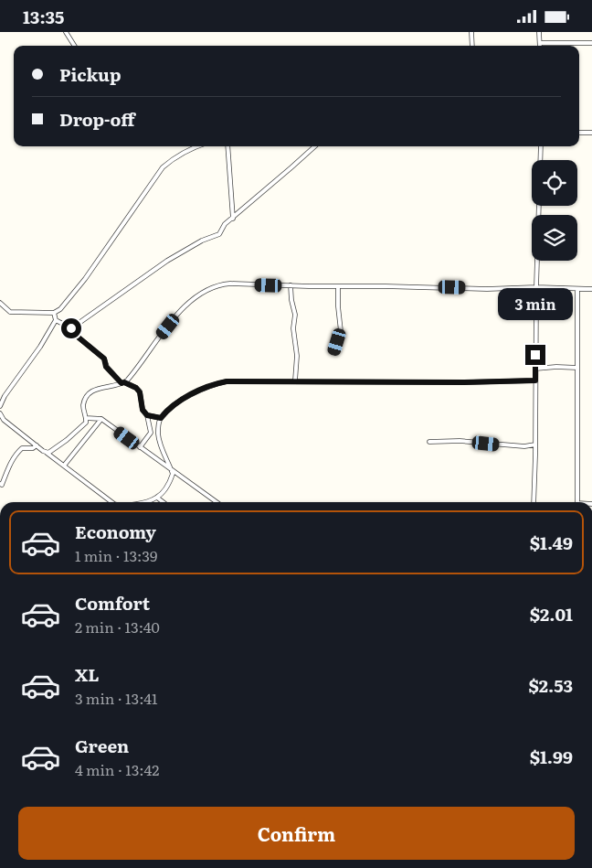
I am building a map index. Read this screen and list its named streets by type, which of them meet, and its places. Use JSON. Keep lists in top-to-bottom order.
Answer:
{
  "page": {
    "status": "13:35",
    "banner": ["Pickup", "Drop-off"],
    "bubble": "3 min",
    "list": [
      {
        "name": "Economy",
        "note": "1 min · 13:39",
        "value": "$1.49"
      },
      {
        "name": "Comfort",
        "note": "2 min · 13:40",
        "value": "$2.01"
      },
      {
        "name": "XL",
        "note": "3 min · 13:41",
        "value": "$2.53"
      },
      {
        "name": "Green",
        "note": "4 min · 13:42",
        "value": "$1.99"
      }
    ],
    "buttons": "Confirm"
  }
}
